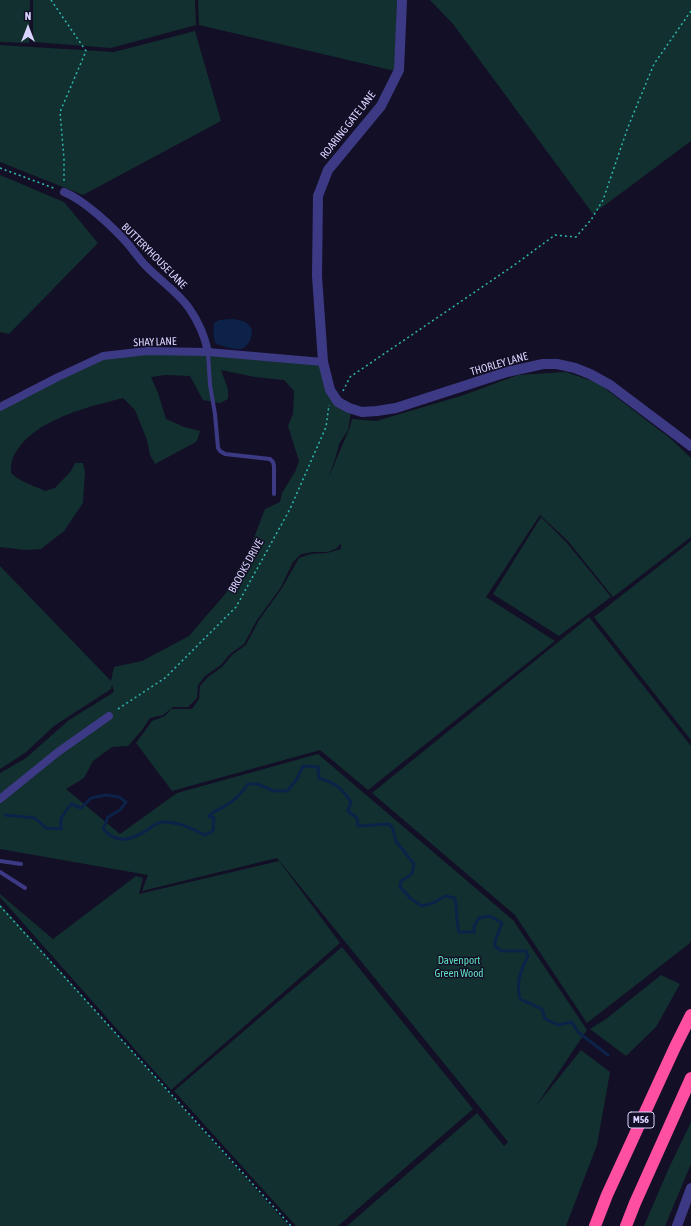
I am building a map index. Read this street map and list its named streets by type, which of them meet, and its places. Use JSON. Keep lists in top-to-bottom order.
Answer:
{
  "streets": {
    "highway": ["M56"],
    "street": [
      "ROARING GATE LANE",
      "BUTTERYHOUSE LANE",
      "SHAY LANE",
      "THORLEY LANE"
    ],
    "path": ["BROOKS DRIVE"]
  },
  "crossings": [
    ["ROARING GATE LANE", "SHAY LANE"],
    ["BUTTERYHOUSE LANE", "SHAY LANE"]
  ],
  "parks": ["Davenport Green Wood"],
  "north": "top"
}
